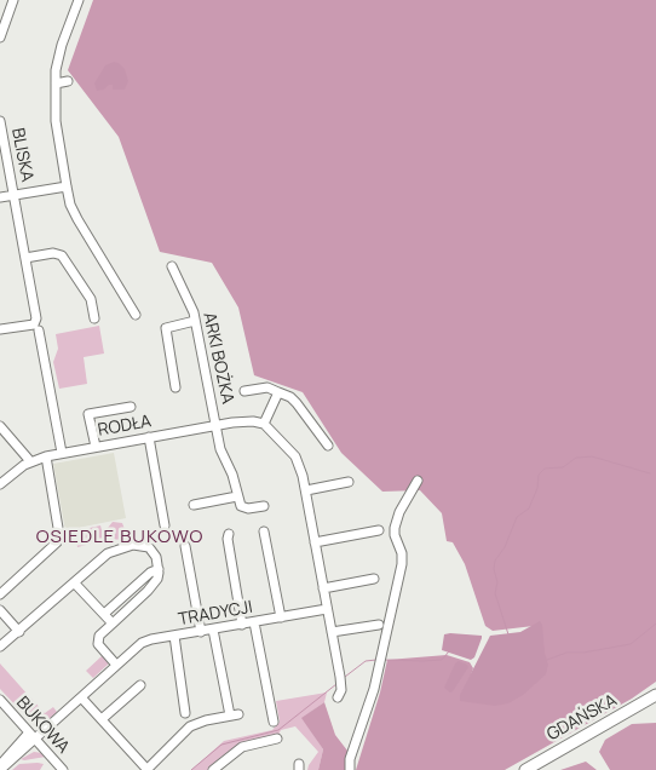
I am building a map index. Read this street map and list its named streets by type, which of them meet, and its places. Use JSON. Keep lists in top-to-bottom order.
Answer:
{
  "streets": {
    "main road": ["GDAŃSKA"],
    "street": [
      "BLISKA",
      "ARKI BOŻKA",
      "RODŁA",
      "TRADYCJI",
      "BUKOWA"
    ]
  },
  "crossings": [
    ["BLISKA", "RODŁA"],
    ["ARKI BOŻKA", "RODŁA"],
    ["TRADYCJI", "BUKOWA"]
  ],
  "districts": ["OSIEDLE BUKOWO"]
}
